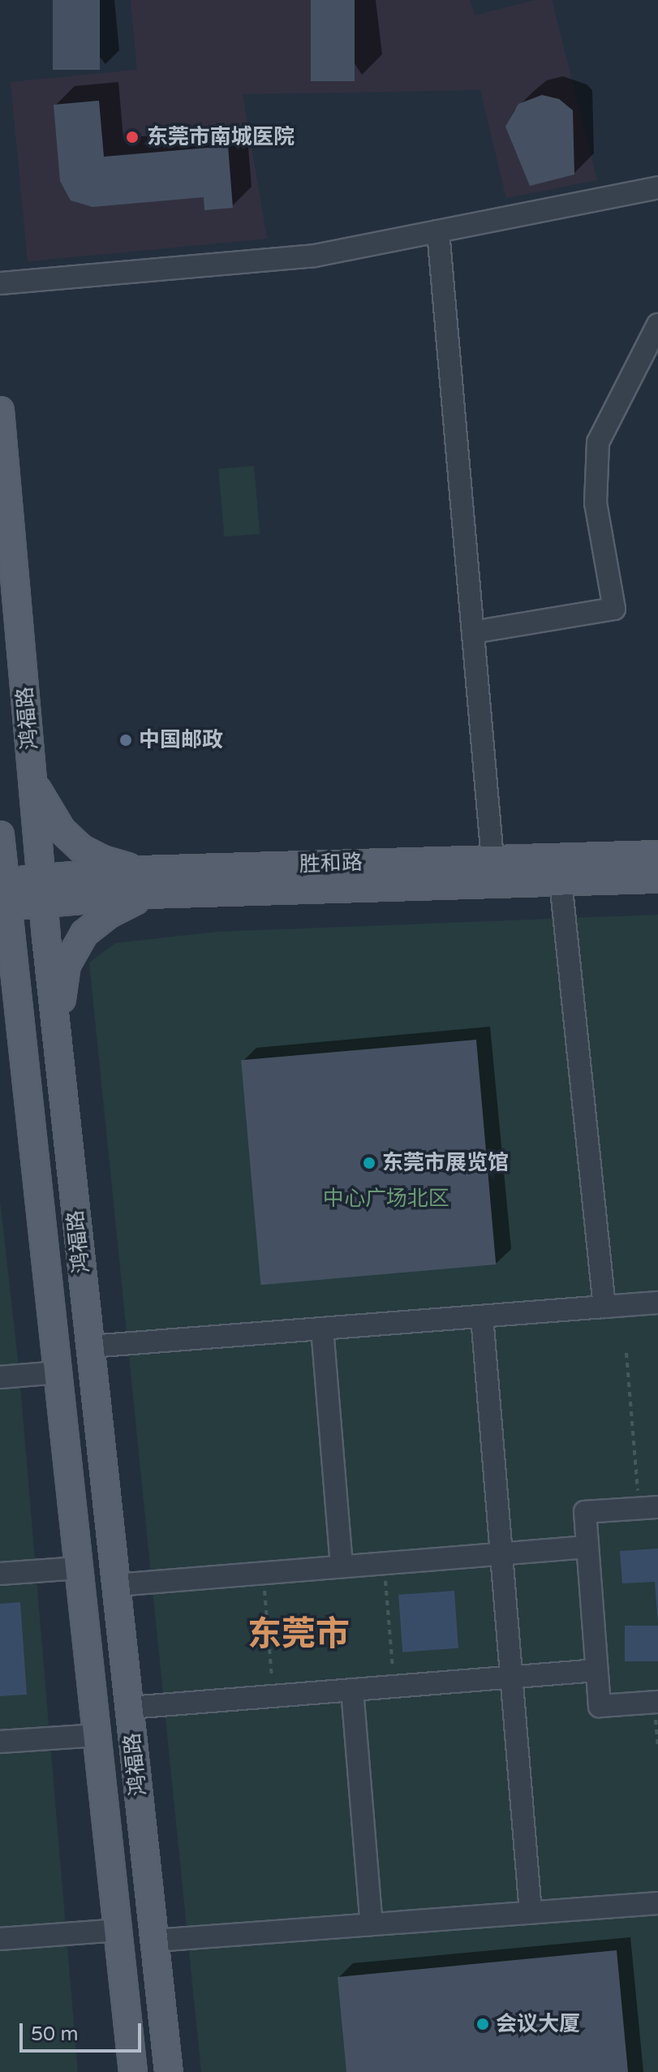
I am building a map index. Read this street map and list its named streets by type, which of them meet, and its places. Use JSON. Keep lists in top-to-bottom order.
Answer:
{
  "streets": {
    "main road": ["鸿福路", "胜和路"]
  },
  "crossings": [
    ["鸿福路", "胜和路"]
  ],
  "districts": ["东莞市"],
  "parks": ["中心广场北区"],
  "places": [
    "东莞市南城医院",
    "中国邮政",
    "东莞市展览馆",
    "会议大厦"
  ],
  "scale_bar": "50 m"
}
